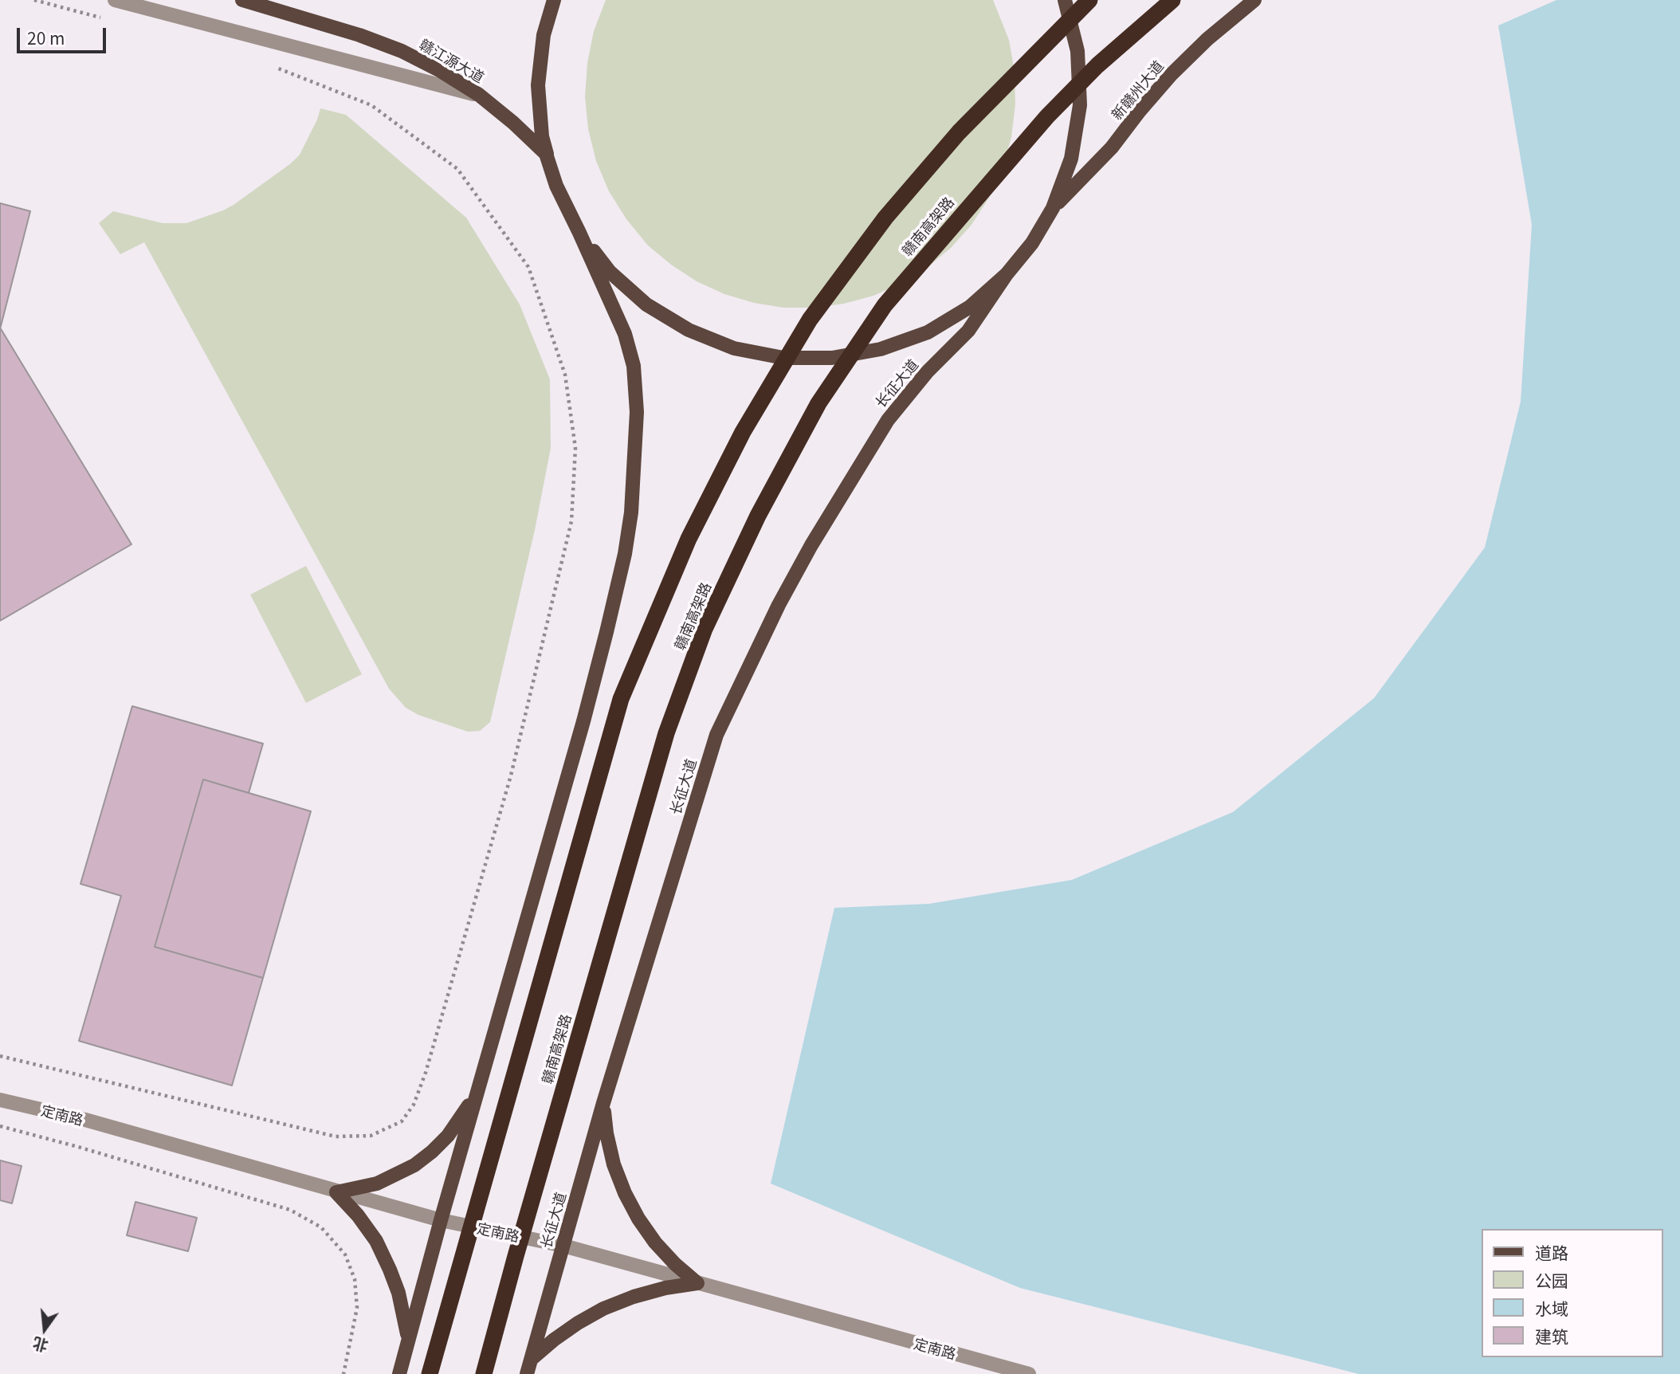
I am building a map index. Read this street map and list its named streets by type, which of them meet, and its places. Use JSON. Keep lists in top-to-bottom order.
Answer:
{
  "streets": {
    "highway": ["赣南高架路"],
    "main road": ["赣江源大道", "新赣州大道", "长征大道"],
    "street": ["定南路"]
  },
  "crossings": [
    ["长征大道", "定南路"]
  ],
  "legend": [
    "道路",
    "公园",
    "水域",
    "建筑"
  ],
  "scale_bar": "20 m",
  "north": "bottom"
}
